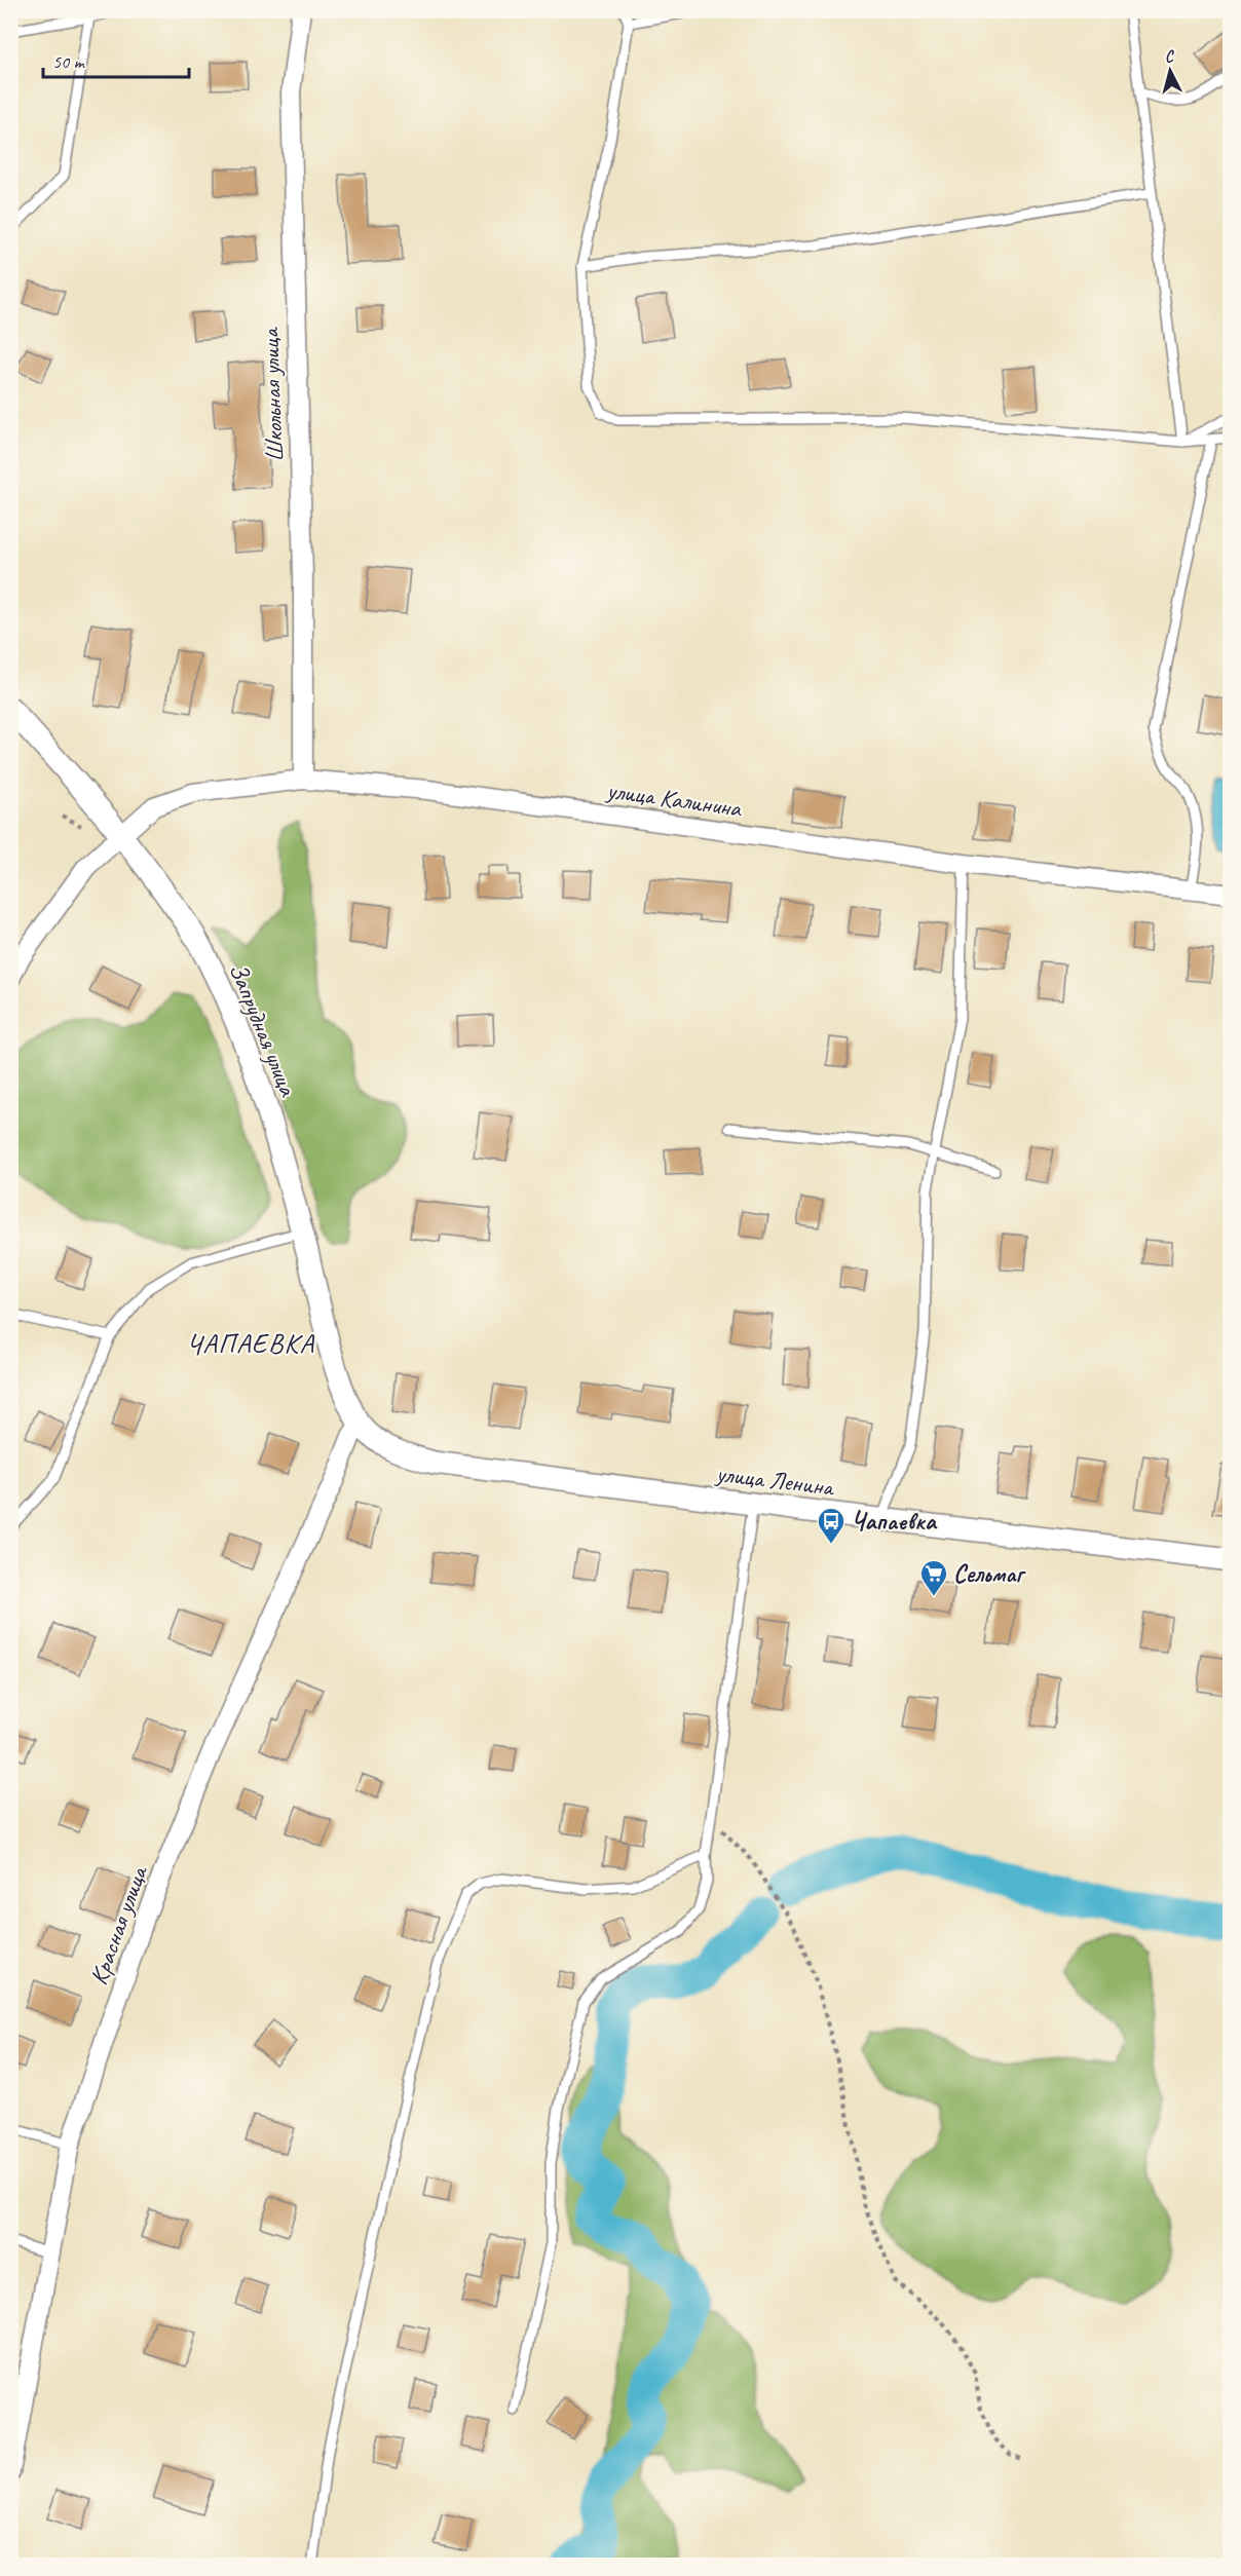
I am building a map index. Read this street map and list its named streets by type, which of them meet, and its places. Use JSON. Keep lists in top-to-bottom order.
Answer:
{
  "streets": {
    "street": [
      "Школьная улица",
      "улица Калинина",
      "Запрудная улица",
      "улица Ленина",
      "Красная улица"
    ]
  },
  "crossings": [
    ["Школьная улица", "улица Калинина"],
    ["улица Калинина", "Запрудная улица"],
    ["Запрудная улица", "улица Ленина"],
    ["Запрудная улица", "Красная улица"],
    ["улица Ленина", "Красная улица"]
  ],
  "districts": ["ЧАПАЕВКА"],
  "places": {
    "bus stop": ["Чапаевка"],
    "supermarket": ["Сельмаг"]
  },
  "scale_bar": "50 m",
  "north": "top"
}
